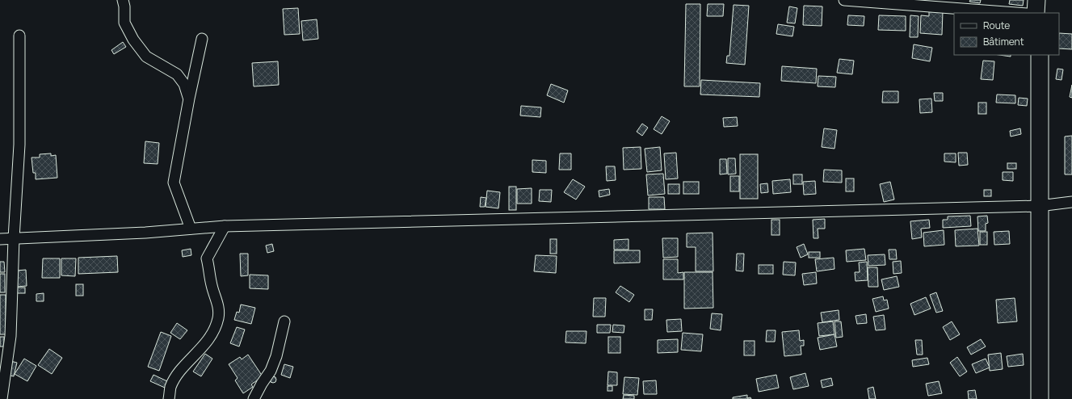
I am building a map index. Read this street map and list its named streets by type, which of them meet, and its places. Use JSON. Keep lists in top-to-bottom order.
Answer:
{
  "legend": ["Route", "Bâtiment"]
}
